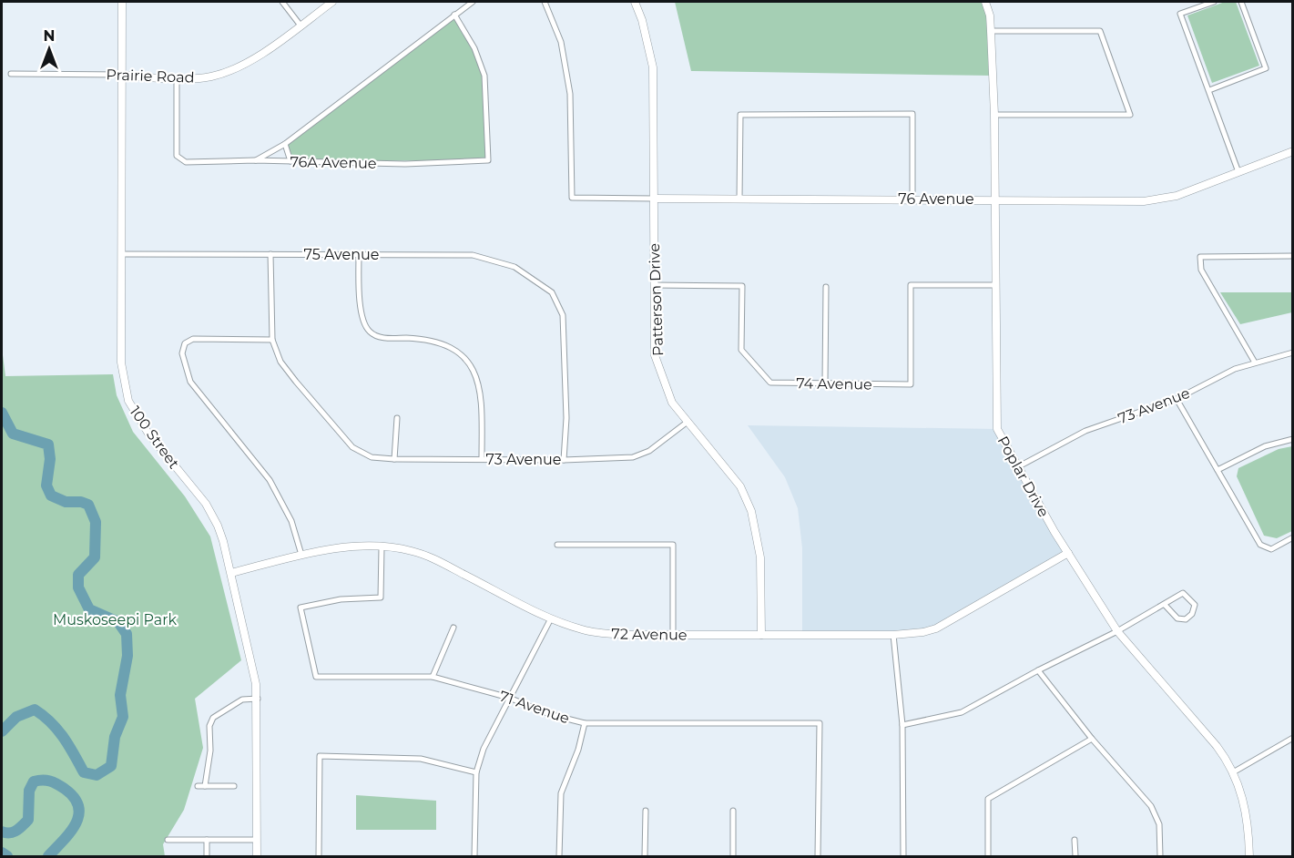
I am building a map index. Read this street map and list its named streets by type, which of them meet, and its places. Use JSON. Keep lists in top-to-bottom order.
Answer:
{
  "streets": {
    "street": [
      "Prairie Road",
      "76A Avenue",
      "76 Avenue",
      "75 Avenue",
      "Patterson Drive",
      "74 Avenue",
      "73 Avenue",
      "100 Street",
      "Poplar Drive",
      "72 Avenue",
      "71 Avenue"
    ]
  },
  "crossings": [
    ["Prairie Road", "76A Avenue"],
    ["Prairie Road", "100 Street"],
    ["76 Avenue", "Patterson Drive"],
    ["76 Avenue", "Poplar Drive"],
    ["75 Avenue", "73 Avenue"],
    ["75 Avenue", "100 Street"],
    ["Patterson Drive", "74 Avenue"],
    ["Patterson Drive", "73 Avenue"],
    ["Patterson Drive", "72 Avenue"],
    ["74 Avenue", "Poplar Drive"],
    ["73 Avenue", "Poplar Drive"],
    ["100 Street", "72 Avenue"],
    ["Poplar Drive", "72 Avenue"],
    ["72 Avenue", "71 Avenue"]
  ],
  "parks": ["Muskoseepi Park"],
  "north": "top"
}
